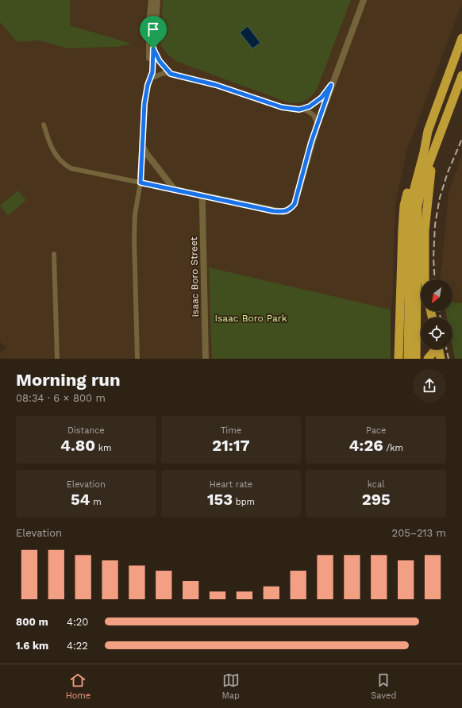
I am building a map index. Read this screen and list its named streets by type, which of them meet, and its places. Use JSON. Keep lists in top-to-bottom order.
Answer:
{
  "streets": {
    "street": ["Isaac Boro Street"]
  },
  "parks": ["Isaac Boro Park"],
  "north": "bottom left",
  "page": {
    "heading": ["Morning run", "08:34 · 6 × 800 m"],
    "stats": [
      ["Distance", "4.80 km"],
      ["Time", "21:17"],
      ["Pace", "4:26 /km"],
      ["Elevation", "54 m"],
      ["Heart rate", "153 bpm"],
      ["kcal", "295"]
    ],
    "chart": ["Elevation", "205–213 m"],
    "list": [
      {
        "name": "800 m",
        "note": "4:20"
      },
      {
        "name": "1.6 km",
        "note": "4:22"
      }
    ],
    "tabs": ["Home", "Map", "Saved"]
  }
}
